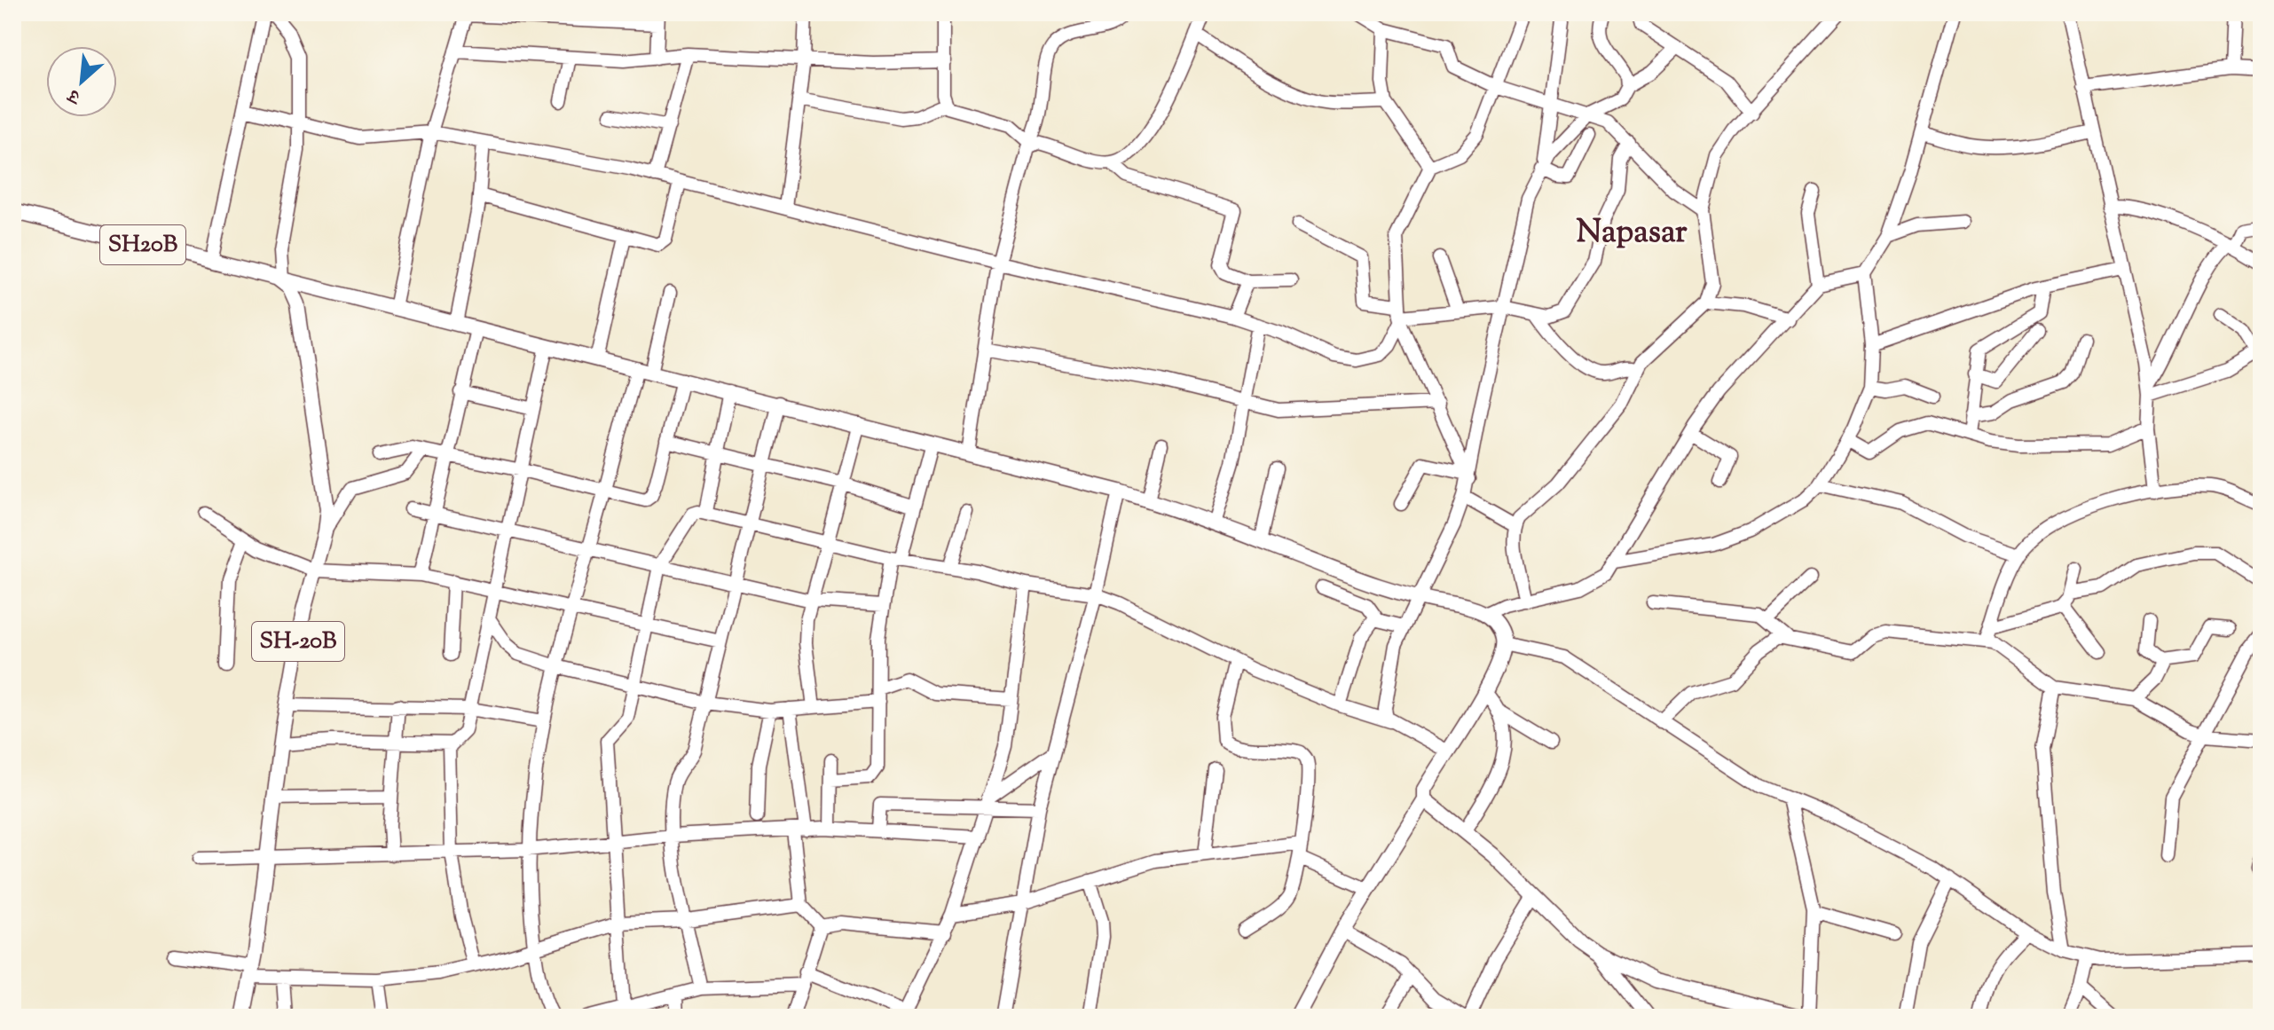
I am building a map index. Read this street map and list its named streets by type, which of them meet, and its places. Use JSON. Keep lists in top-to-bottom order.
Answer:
{
  "streets": {
    "main road": ["SH20B", "SH-20B"]
  },
  "crossings": [
    ["SH20B", "SH-20B"]
  ],
  "districts": ["Napasar"],
  "north": "bottom left"
}
